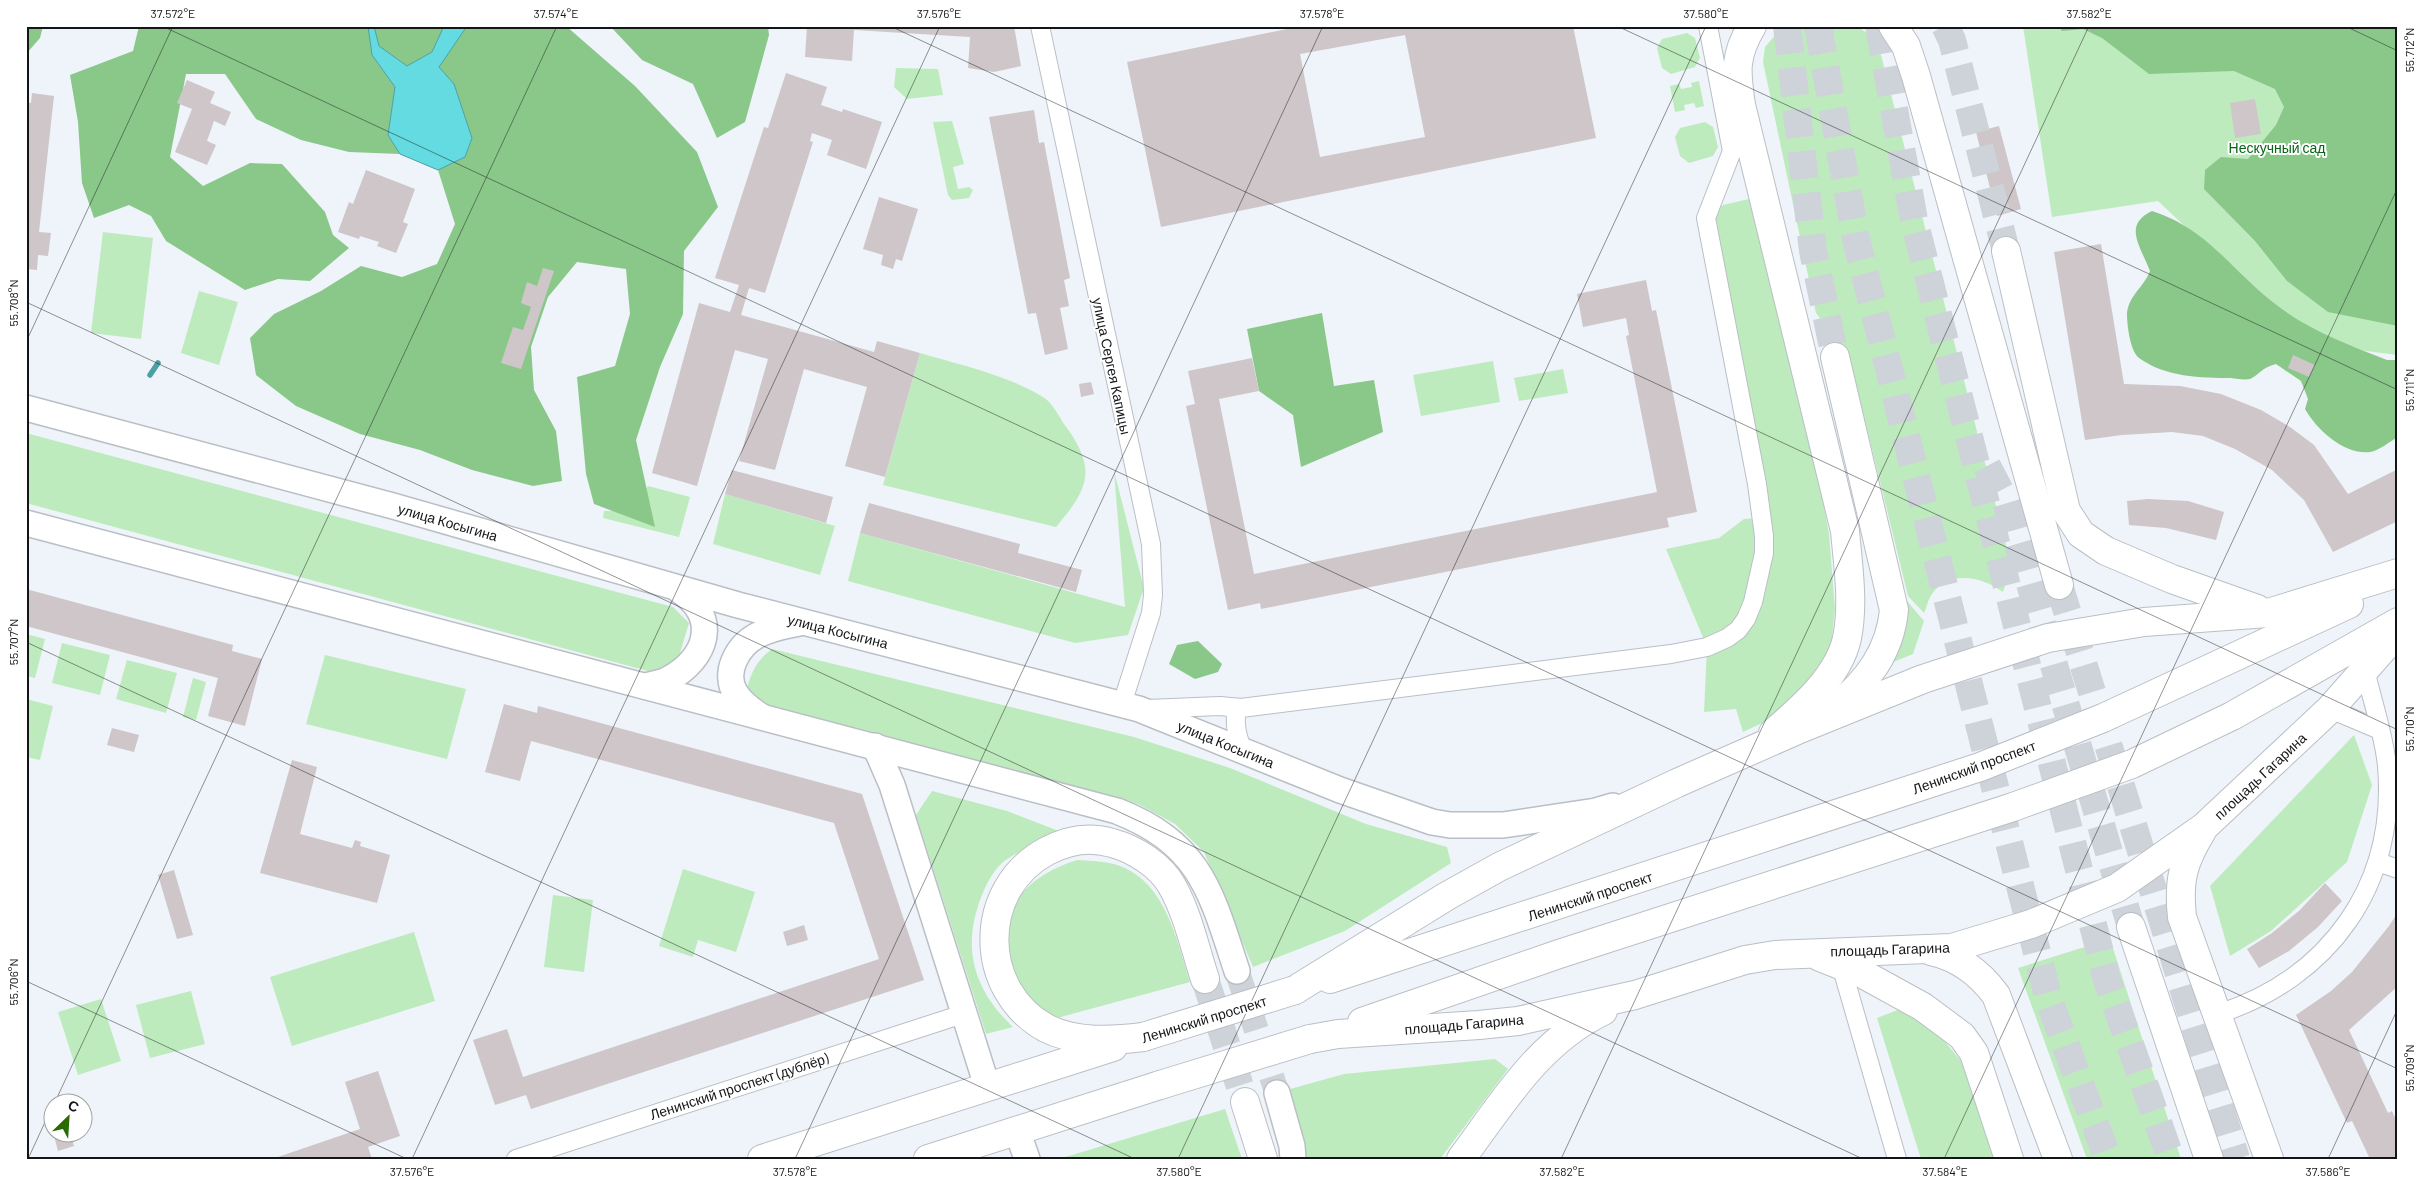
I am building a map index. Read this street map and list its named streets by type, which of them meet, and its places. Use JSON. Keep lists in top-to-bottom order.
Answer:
{
  "streets": {
    "main road": ["улица Косыгина", "Ленинский проспект", "площадь Гагарина"],
    "street": ["улица Сергея Капицы", "Ленинский проспект (дублёр)"]
  },
  "crossings": [
    ["улица Сергея Капицы", "улица Косыгина"]
  ],
  "parks": ["Нескучный сад"],
  "north": "top right",
  "coordinates": [
    "37.572°E",
    "37.574°E",
    "37.576°E",
    "37.578°E",
    "37.580°E",
    "37.582°E",
    "55.712°N",
    "55.708°N",
    "55.711°N",
    "55.707°N",
    "55.710°N",
    "55.706°N",
    "55.709°N",
    "37.584°E",
    "37.586°E"
  ]
}
